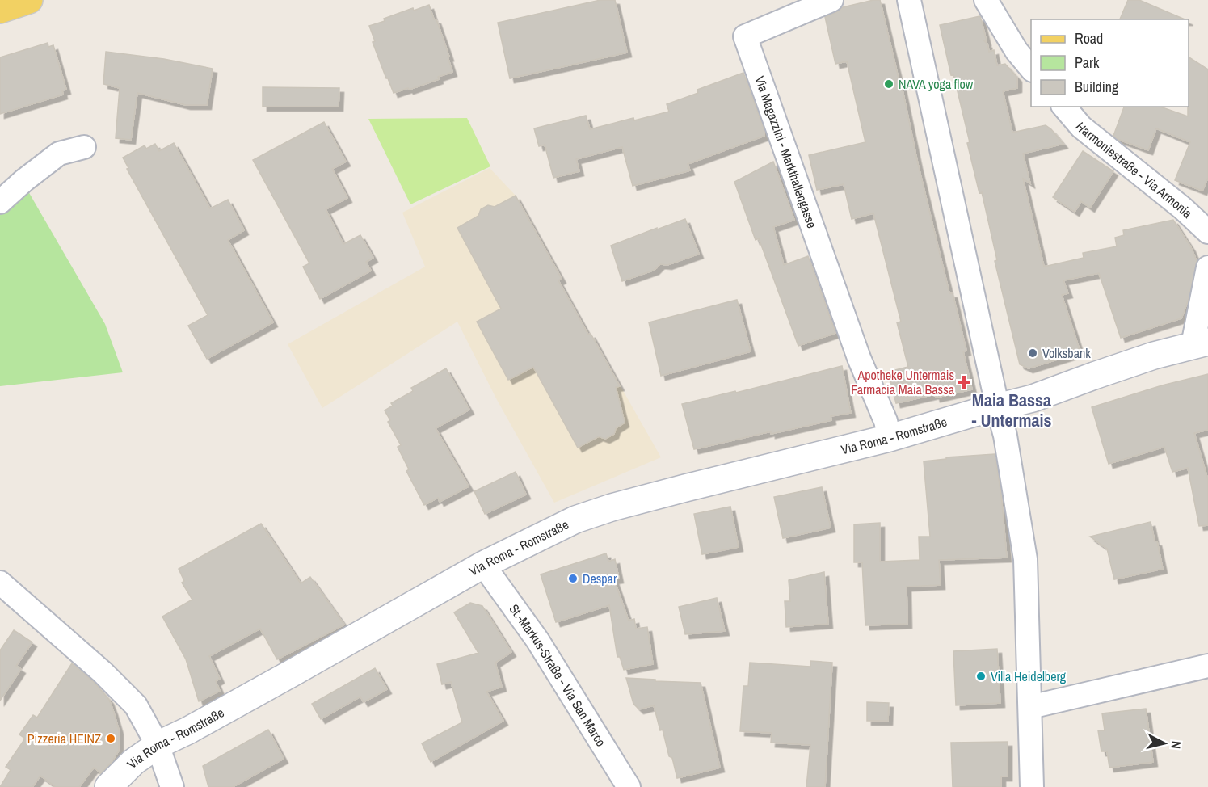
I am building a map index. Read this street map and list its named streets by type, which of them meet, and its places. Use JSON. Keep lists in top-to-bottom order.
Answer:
{
  "streets": {
    "street": [
      "Via Magazzini - Markthallengasse",
      "Harmoniestraße - Via Armonia",
      "Via Roma - Romstraße",
      "St.-Markus-Straße - Via San Marco"
    ]
  },
  "crossings": [
    ["Via Magazzini - Markthallengasse", "Via Roma - Romstraße"],
    ["Via Roma - Romstraße", "St.-Markus-Straße - Via San Marco"]
  ],
  "districts": ["Maia Bassa - Untermais"],
  "places": {
    "other": [
      "NAVA yoga flow",
      "Volksbank",
      "Despar",
      "Villa Heidelberg",
      "Pizzeria HEINZ"
    ],
    "health": ["Apotheke Untermais Farmacia Maia Bassa"]
  },
  "legend": ["Road", "Park", "Building"],
  "north": "right"
}
